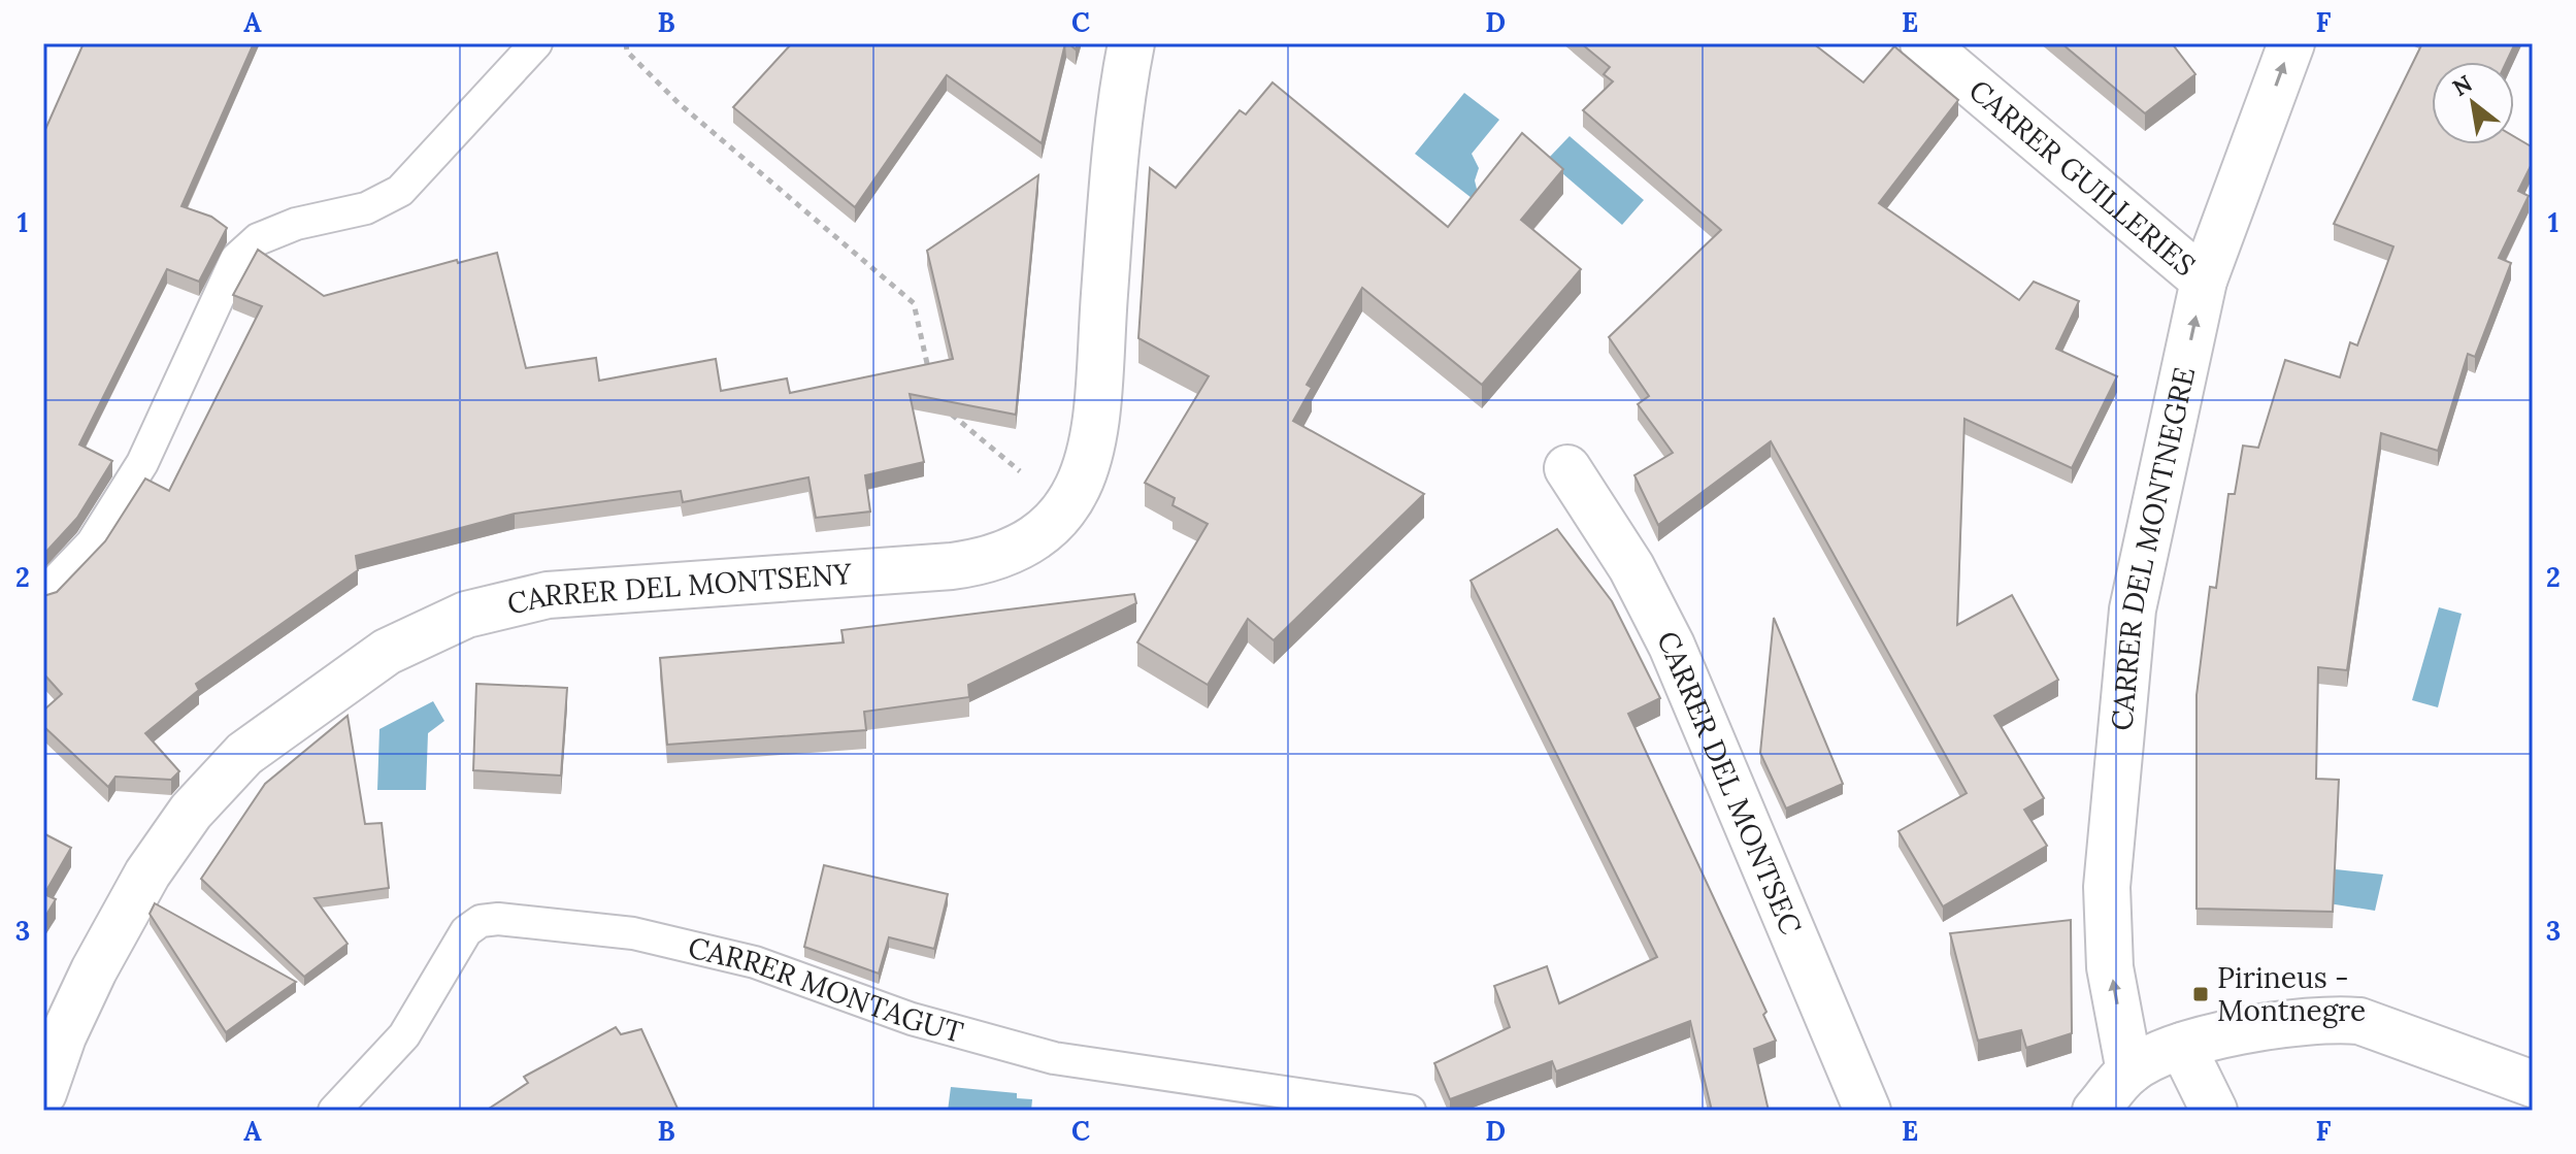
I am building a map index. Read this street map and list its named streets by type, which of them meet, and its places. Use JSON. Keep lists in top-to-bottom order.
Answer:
{
  "streets": {
    "street": [
      "CARRER GUILLERIES",
      "CARRER DEL MONTNEGRE",
      "CARRER DEL MONTSENY",
      "CARRER DEL MONTSEC"
    ],
    "lane": ["CARRER MONTAGUT"]
  },
  "crossings": [
    ["CARRER GUILLERIES", "CARRER DEL MONTNEGRE"]
  ],
  "one_way": ["CARRER DEL MONTNEGRE"],
  "places": {
    "transit": ["Pirineus - Montnegre"]
  },
  "north": "top left",
  "grid": {
    "columns": [
      "A",
      "B",
      "C",
      "D",
      "E",
      "F"
    ],
    "rows": ["1", "2", "3"]
  }
}
